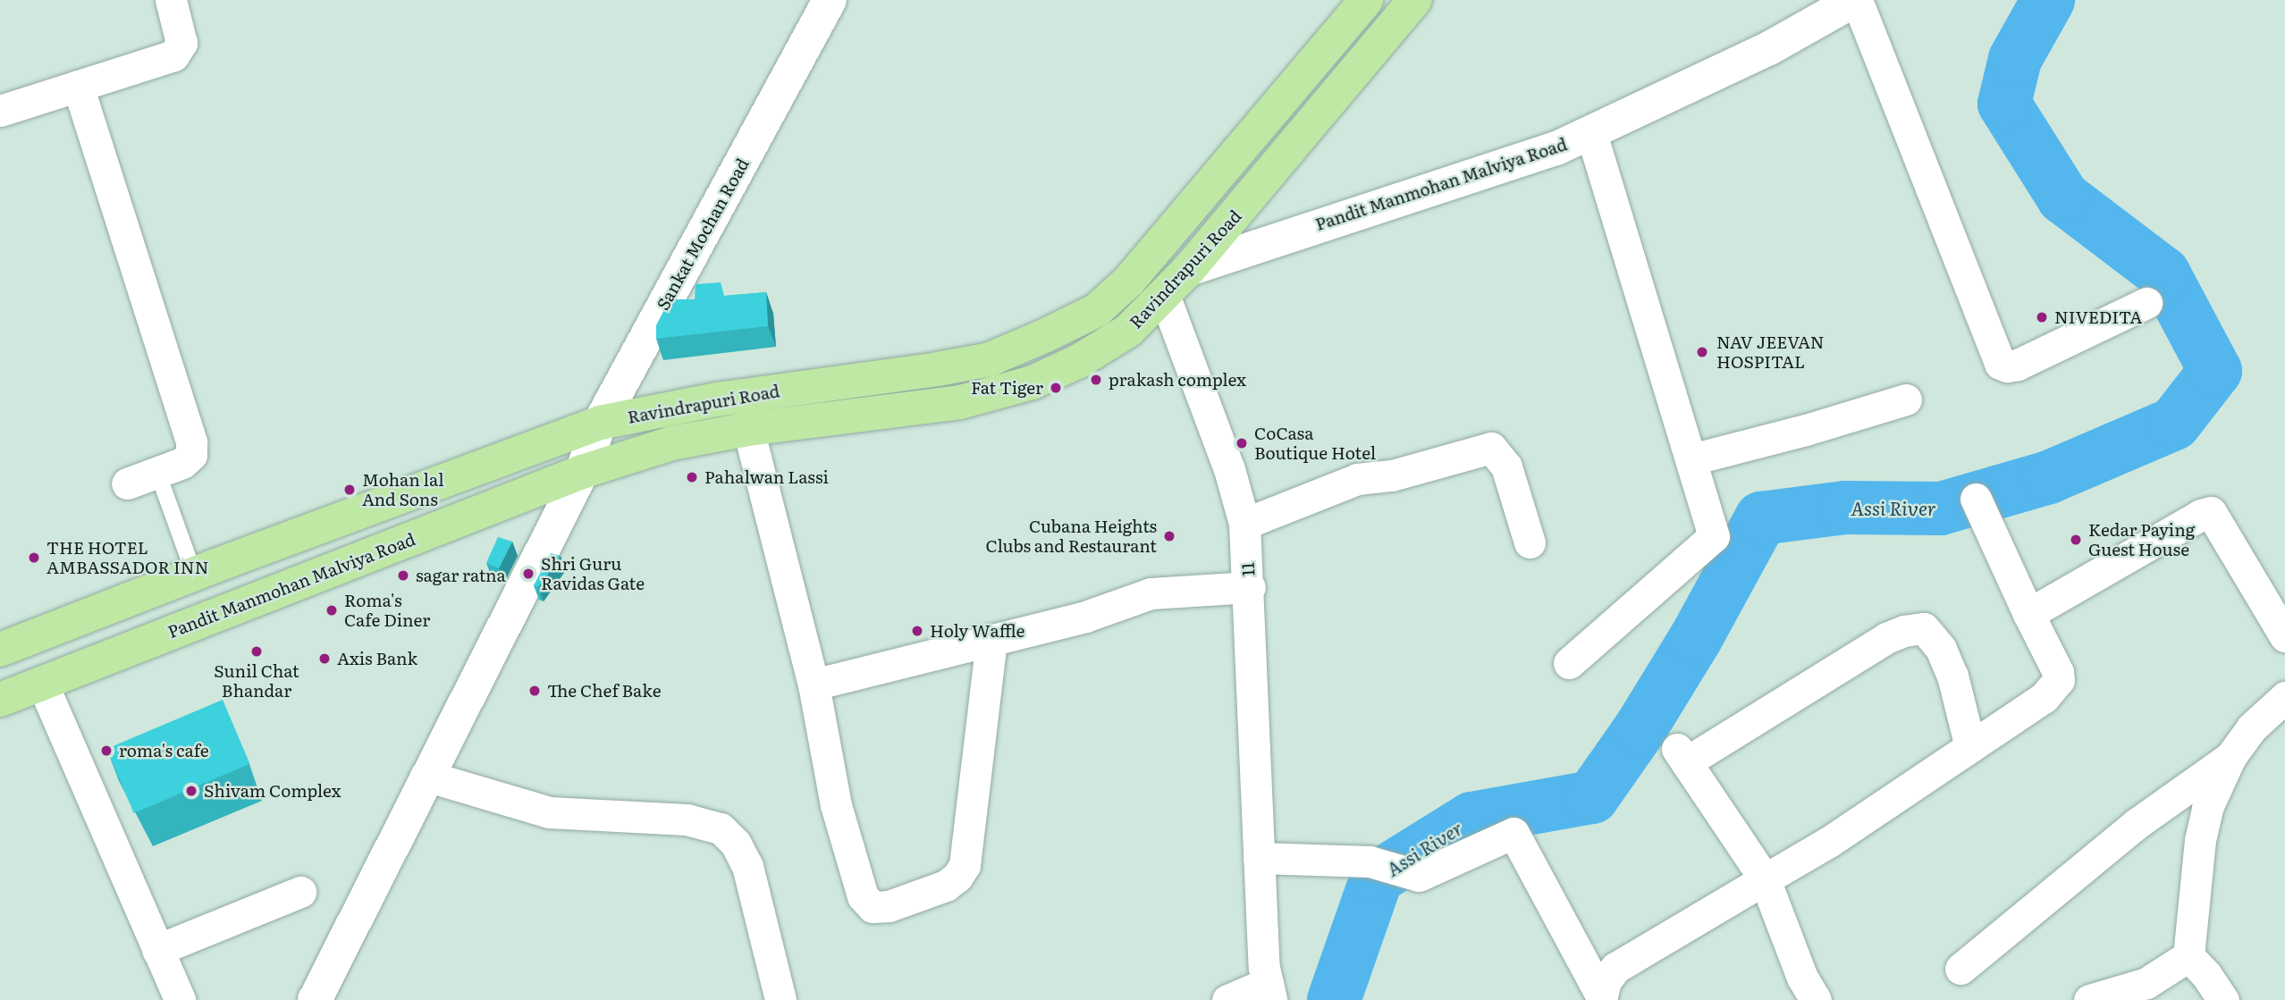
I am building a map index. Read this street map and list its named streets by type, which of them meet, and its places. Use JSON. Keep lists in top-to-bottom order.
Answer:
{
  "streets": {
    "main road": ["Pandit Manmohan Malviya Road", "Ravindrapuri Road"],
    "street": ["Sankat Mochan Road", "11"]
  },
  "crossings": [
    ["Pandit Manmohan Malviya Road", "Sankat Mochan Road"],
    ["Pandit Manmohan Malviya Road", "Ravindrapuri Road"],
    ["Sankat Mochan Road", "Ravindrapuri Road"],
    ["Ravindrapuri Road", "11"]
  ],
  "water": ["Assi River"],
  "places": [
    "NIVEDITA",
    "NAV JEEVAN HOSPITAL",
    "prakash complex",
    "Fat Tiger",
    "CoCasa Boutique Hotel",
    "Pahalwan Lassi",
    "Mohan lal And Sons",
    "Cubana Heights Clubs and Restaurant",
    "Kedar Paying Guest House",
    "THE HOTEL AMBASSADOR INN",
    "Shri Guru Ravidas Gate",
    "sagar ratna",
    "Roma's Cafe Diner",
    "Holy Waffle",
    "Sunil Chat Bhandar",
    "Axis Bank",
    "The Chef Bake",
    "roma's cafe",
    "Shivam Complex"
  ]
}
